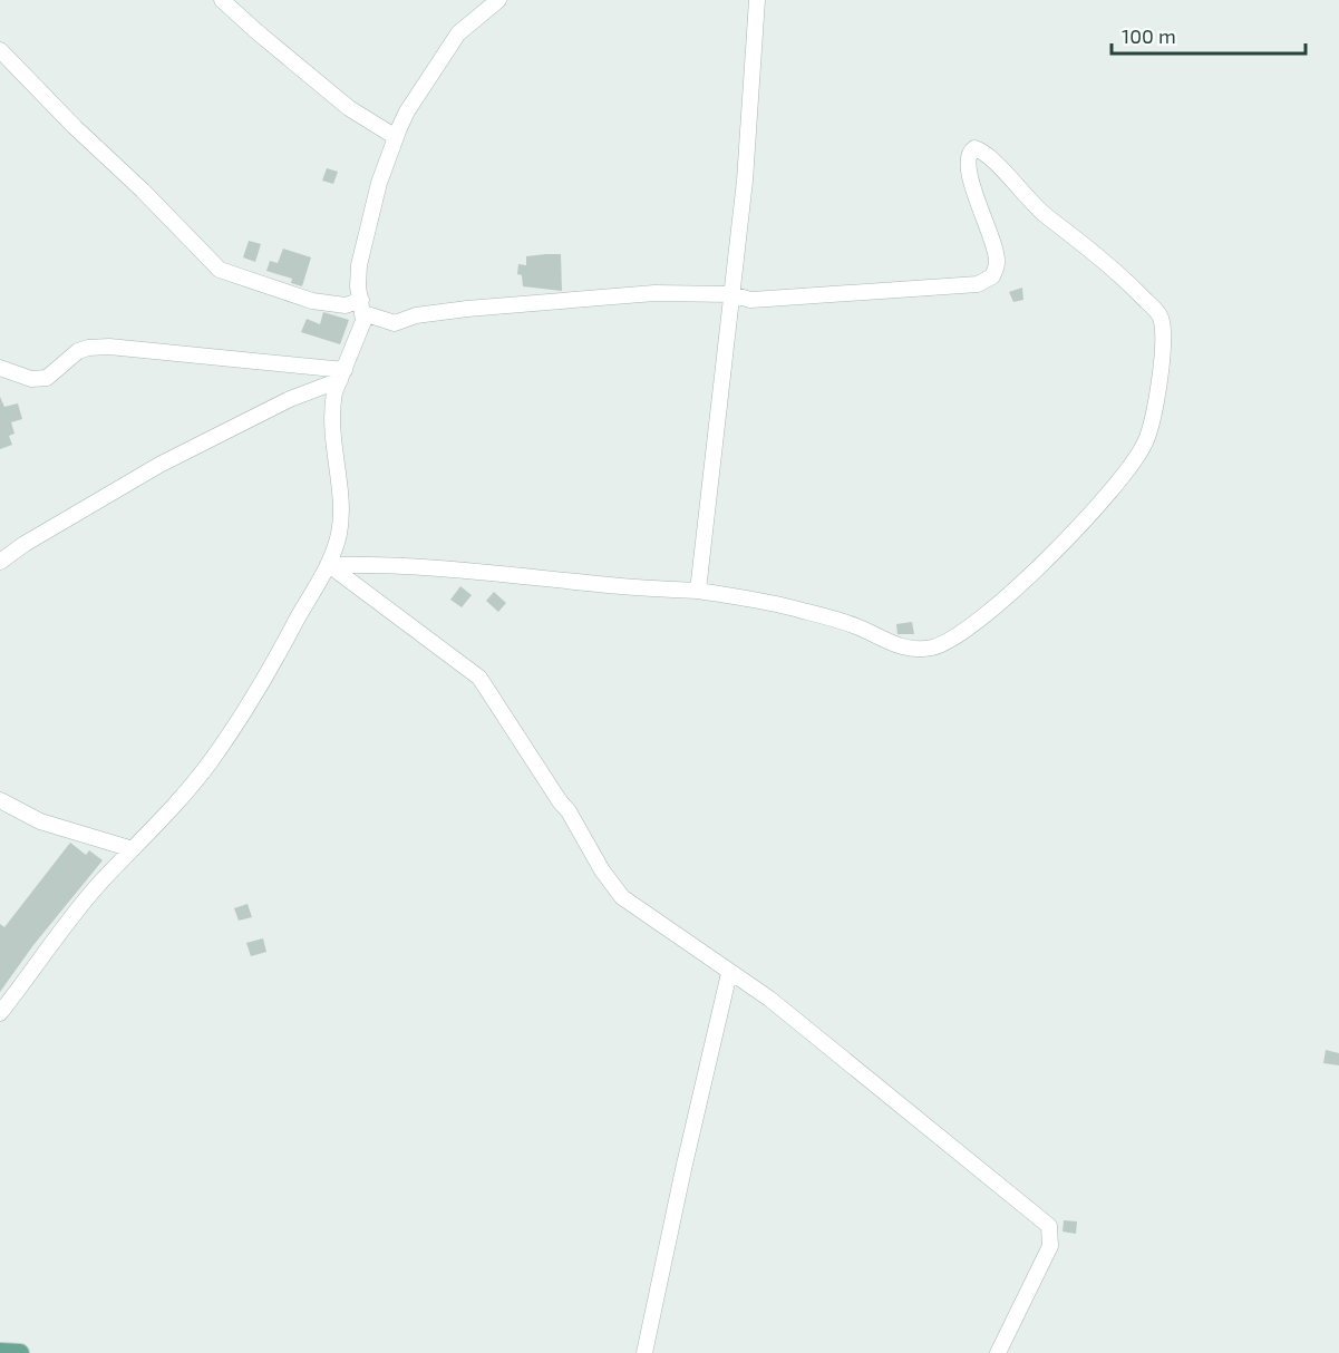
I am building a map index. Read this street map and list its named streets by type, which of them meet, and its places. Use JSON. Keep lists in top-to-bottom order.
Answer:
{
  "scale_bar": "100 m"
}
